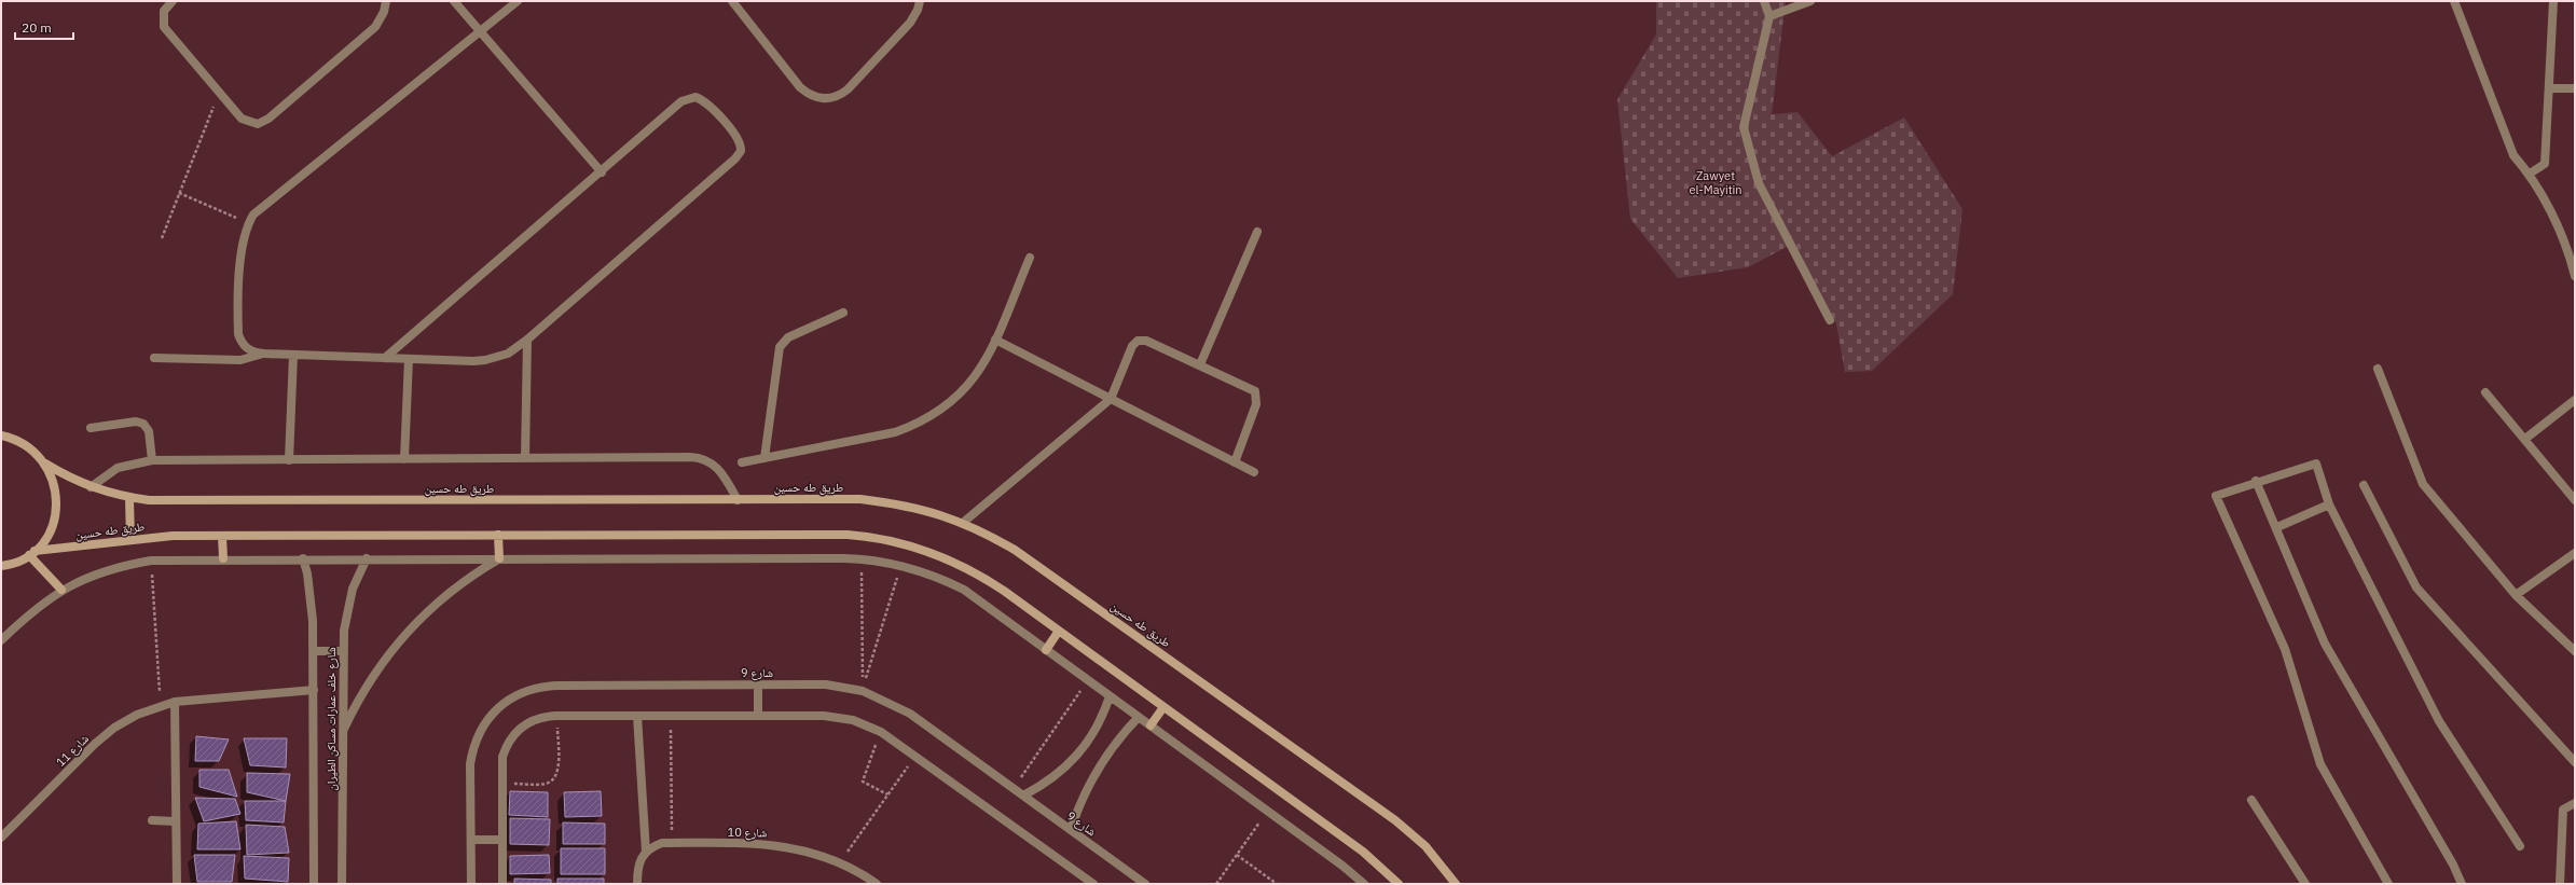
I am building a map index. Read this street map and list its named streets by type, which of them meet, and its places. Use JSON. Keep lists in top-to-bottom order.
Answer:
{
  "streets": {
    "main road": ["طريق طه حسين"],
    "street": [
      "شارع 9",
      "شارع خلف عمارات مساكن الطيران",
      "شارع 11",
      "شارع 10"
    ]
  },
  "crossings": [
    ["شارع خلف عمارات مساكن الطيران", "شارع 11"]
  ],
  "parks": ["Zawyet el-Mayitin"],
  "scale_bar": "20 m"
}
